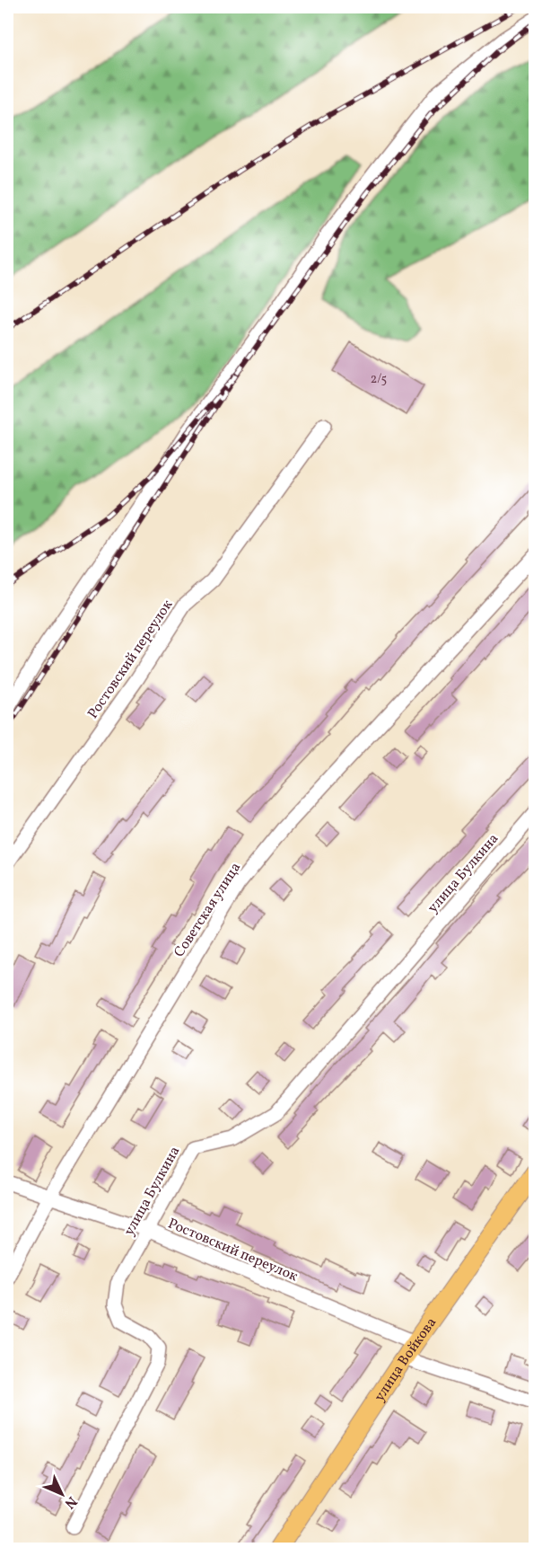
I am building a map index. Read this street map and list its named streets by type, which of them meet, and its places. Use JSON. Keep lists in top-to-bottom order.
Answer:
{
  "streets": {
    "main road": ["улица Войкова"],
    "street": ["Ростовский переулок", "улица Булкина", "Советская улица"]
  },
  "crossings": [
    ["Ростовский переулок", "улица Булкина"],
    ["Ростовский переулок", "Советская улица"],
    ["Ростовский переулок", "улица Войкова"]
  ],
  "house_numbers": ["2/5"],
  "north": "bottom right"
}
